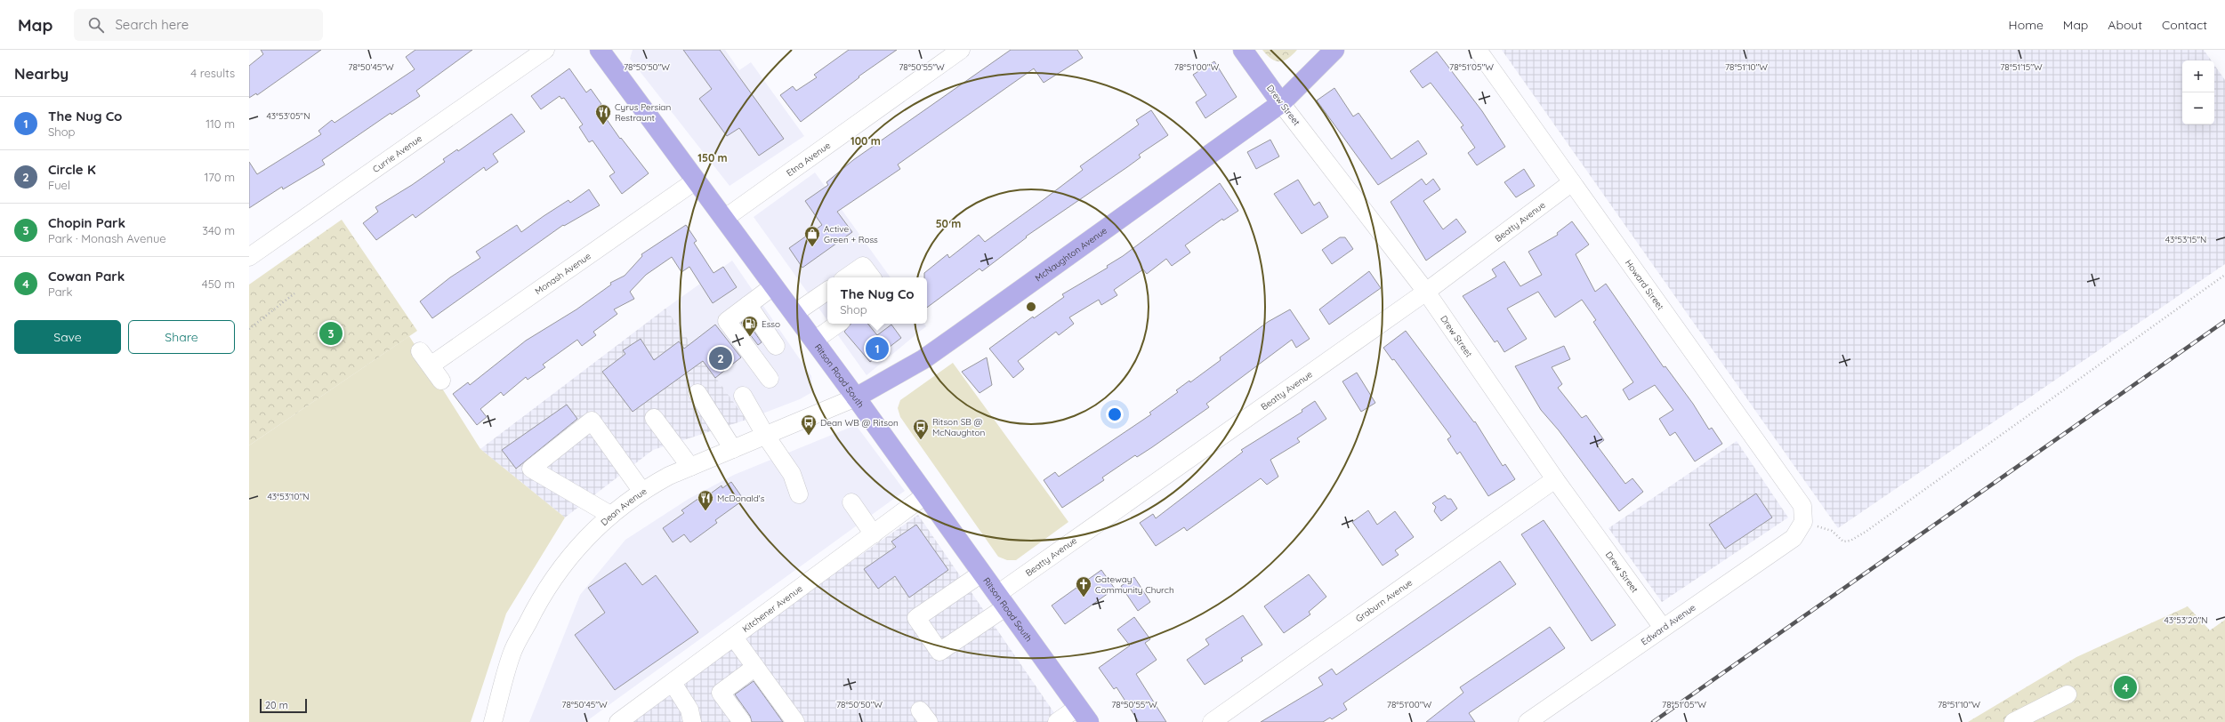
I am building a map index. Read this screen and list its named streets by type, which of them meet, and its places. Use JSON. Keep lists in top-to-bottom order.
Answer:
{
  "streets": {
    "main road": ["Drew Street", "McNaughton Avenue", "Ritson Road South"],
    "street": [
      "Currie Avenue",
      "Etna Avenue",
      "Beatty Avenue",
      "Monash Avenue",
      "Howard Street",
      "Dean Avenue",
      "Graburn Avenue",
      "Kitchener Avenue",
      "Edward Avenue"
    ]
  },
  "crossings": [
    ["Drew Street", "Beatty Avenue"],
    ["Drew Street", "McNaughton Avenue"],
    ["Drew Street", "Graburn Avenue"],
    ["Drew Street", "Edward Avenue"],
    ["Etna Avenue", "Ritson Road South"],
    ["Beatty Avenue", "Howard Street"],
    ["Beatty Avenue", "Ritson Road South"],
    ["McNaughton Avenue", "Ritson Road South"],
    ["McNaughton Avenue", "Dean Avenue"],
    ["Monash Avenue", "Ritson Road South"],
    ["Howard Street", "Edward Avenue"],
    ["Ritson Road South", "Dean Avenue"],
    ["Ritson Road South", "Kitchener Avenue"]
  ],
  "places": {
    "restaurant": ["Cyrus Persian Restraunt", "McDonald's"],
    "shop": ["Active Green + Ross"],
    "fuel station": ["Esso"],
    "bus stop": ["Dean WB @ Ritson", "Ritson SB @ McNaughton"],
    "church": ["Gateway Community Church"]
  },
  "scale_bar": "20 m",
  "page": {
    "header": "Map",
    "search": "Search here",
    "nav": [
      "Home",
      "Map",
      "About",
      "Contact"
    ],
    "heading": ["Nearby", "4 results"],
    "map_buttons": ["+", "−"],
    "list": [
      {
        "mark": "1",
        "name": "The Nug Co",
        "note": "Shop",
        "value": "110 m"
      },
      {
        "mark": "2",
        "name": "Circle K",
        "note": "Fuel",
        "value": "170 m"
      },
      {
        "mark": "3",
        "name": "Chopin Park",
        "note": "Park · Monash Avenue",
        "value": "340 m"
      },
      {
        "mark": "4",
        "name": "Cowan Park",
        "note": "Park",
        "value": "450 m"
      }
    ],
    "popup": ["The Nug Co", "Shop"],
    "buttons": ["Save", "Share"],
    "pins": [
      "3",
      "1",
      "2",
      "4"
    ],
    "scale": "20 m"
  },
  "coordinates": [
    "78°50'45\"W",
    "78°50'50\"W",
    "78°50'55\"W",
    "78°51'00\"W",
    "78°51'05\"W",
    "78°51'10\"W",
    "78°51'15\"W",
    "43°53'05\"N",
    "43°53'15\"N",
    "43°53'10\"N",
    "43°53'20\"N"
  ],
  "rings": ["100 m", "150 m", "50 m"]
}
